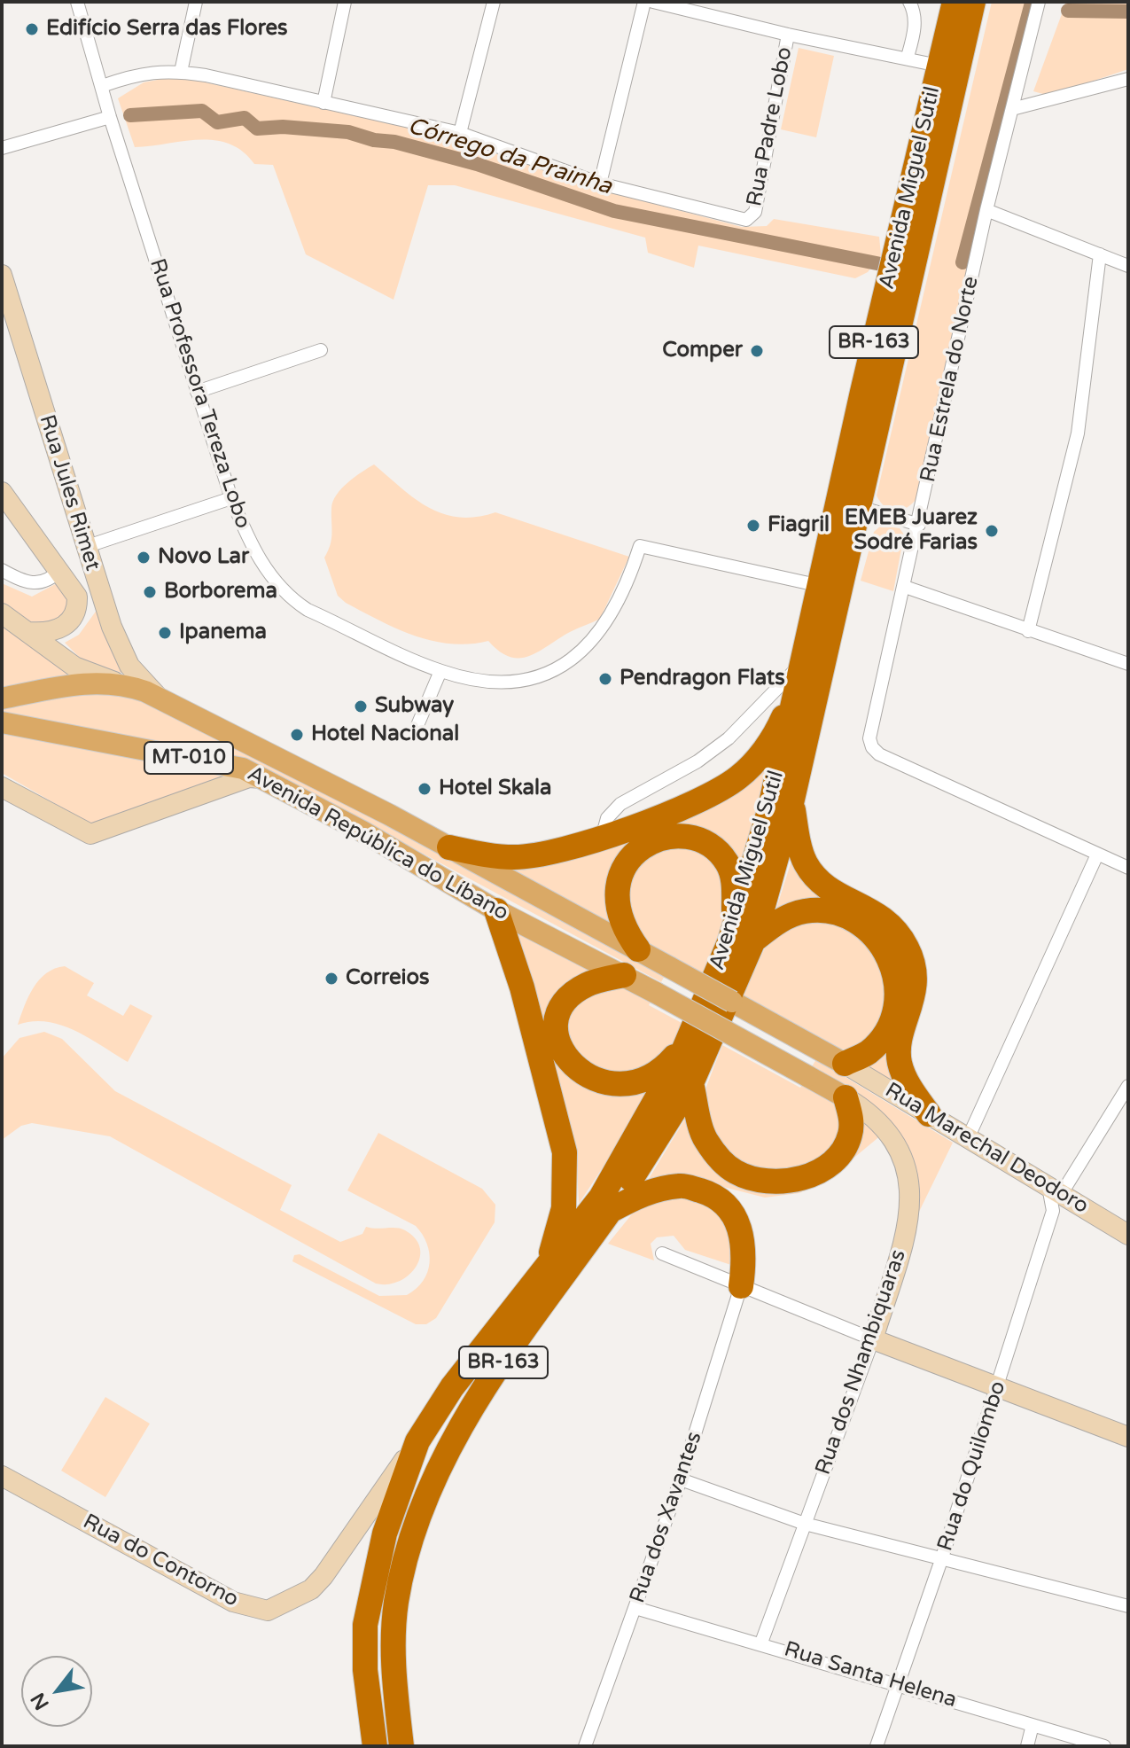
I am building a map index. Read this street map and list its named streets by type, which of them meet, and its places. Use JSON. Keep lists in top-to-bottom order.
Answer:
{
  "streets": {
    "highway": ["Avenida Miguel Sutil", "BR-163"],
    "main road": ["MT-010", "Avenida República do Líbano"],
    "street": [
      "Rua Padre Lobo",
      "Rua Estrela do Norte",
      "Rua Professora Tereza Lobo",
      "Rua Jules Rimet",
      "Rua Marechal Deodoro",
      "Rua dos Nhambiquaras",
      "Rua do Quilombo",
      "Rua dos Xavantes",
      "Rua do Contorno",
      "Rua Santa Helena"
    ]
  },
  "crossings": [
    ["Avenida Miguel Sutil", "Rua Professora Tereza Lobo"],
    ["Avenida Miguel Sutil", "Rua do Contorno"],
    ["Rua Jules Rimet", "Avenida República do Líbano"],
    ["MT-010", "Avenida República do Líbano"],
    ["MT-010", "Rua Marechal Deodoro"],
    ["Avenida República do Líbano", "Rua dos Nhambiquaras"],
    ["Rua Marechal Deodoro", "Rua do Quilombo"],
    ["Rua dos Nhambiquaras", "Rua Santa Helena"],
    ["Rua do Quilombo", "Rua Santa Helena"],
    ["Rua dos Xavantes", "Rua Santa Helena"]
  ],
  "water": ["Córrego da Prainha"],
  "places": [
    "Edifício Serra das Flores",
    "Comper",
    "Fiagril",
    "EMEB Juarez Sodré Farias",
    "Novo Lar",
    "Borborema",
    "Ipanema",
    "Pendragon Flats",
    "Subway",
    "Hotel Nacional",
    "Hotel Skala",
    "Correios"
  ],
  "north": "bottom left"
}
